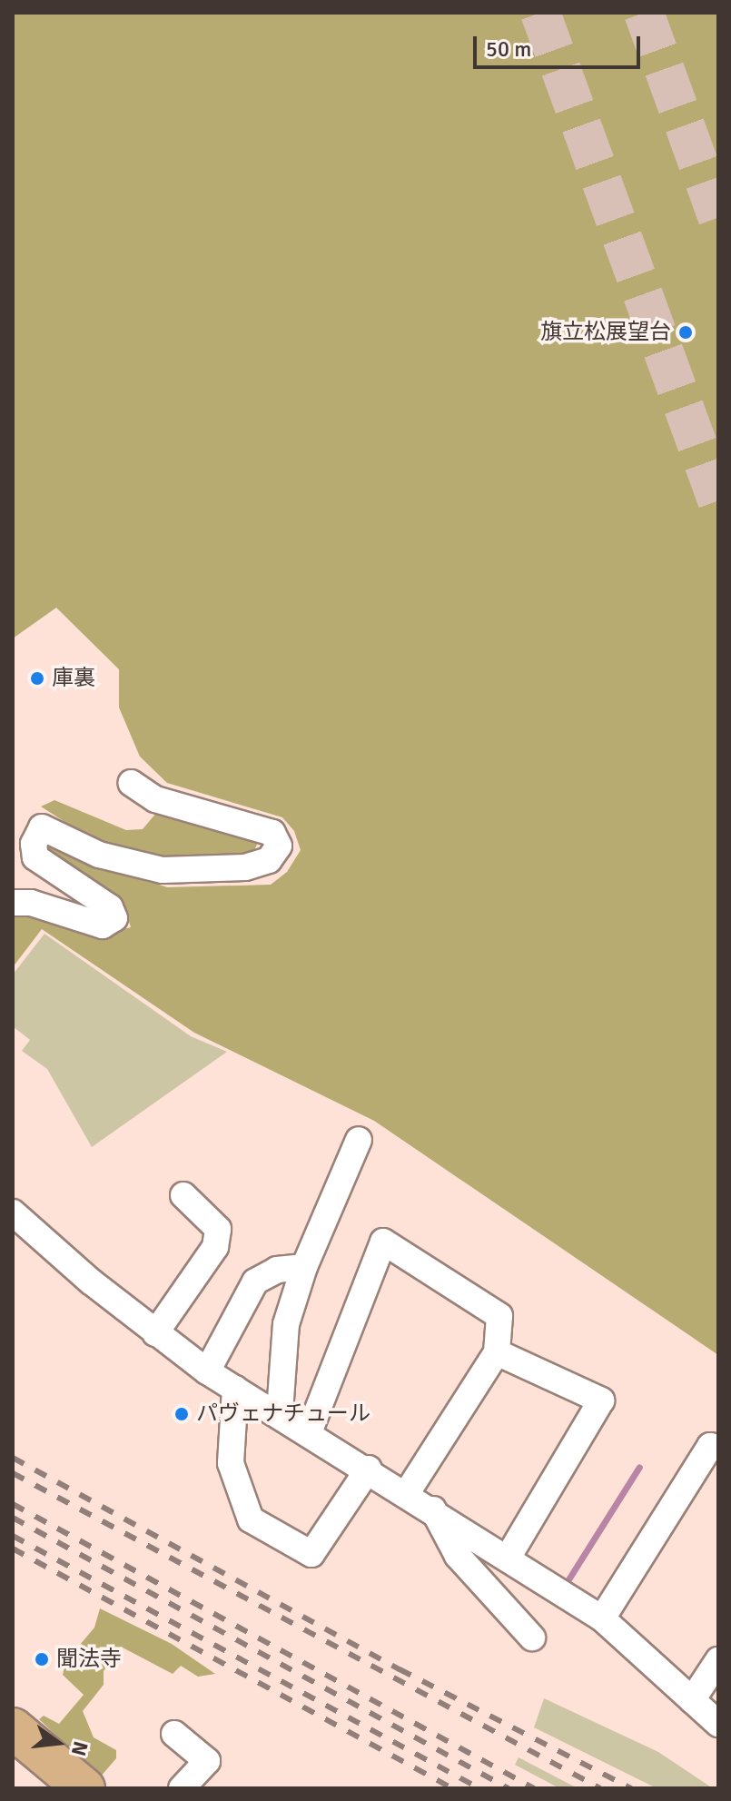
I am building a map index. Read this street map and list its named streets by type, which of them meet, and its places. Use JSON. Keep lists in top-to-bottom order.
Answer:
{
  "places": [
    "旗立松展望台",
    "庫裏",
    "パヴェナチュール",
    "聞法寺"
  ],
  "scale_bar": "50 m",
  "north": "right"
}
